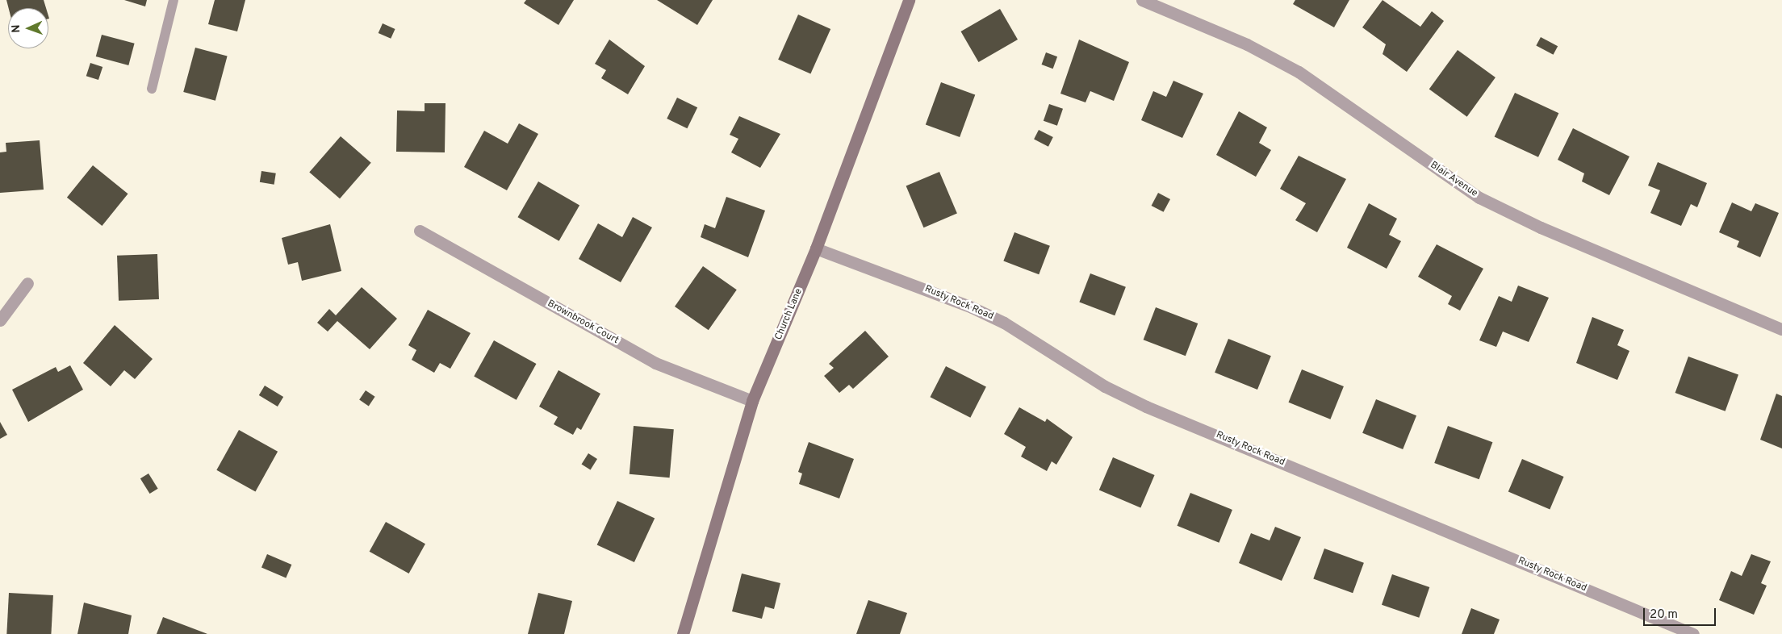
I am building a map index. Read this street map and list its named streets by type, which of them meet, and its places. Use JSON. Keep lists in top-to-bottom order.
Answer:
{
  "streets": {
    "street": [
      "Blair Avenue",
      "Rusty Rock Road",
      "Church Lane",
      "Brownbrook Court"
    ]
  },
  "crossings": [
    ["Rusty Rock Road", "Church Lane"],
    ["Church Lane", "Brownbrook Court"]
  ],
  "scale_bar": "20 m",
  "north": "left"
}
